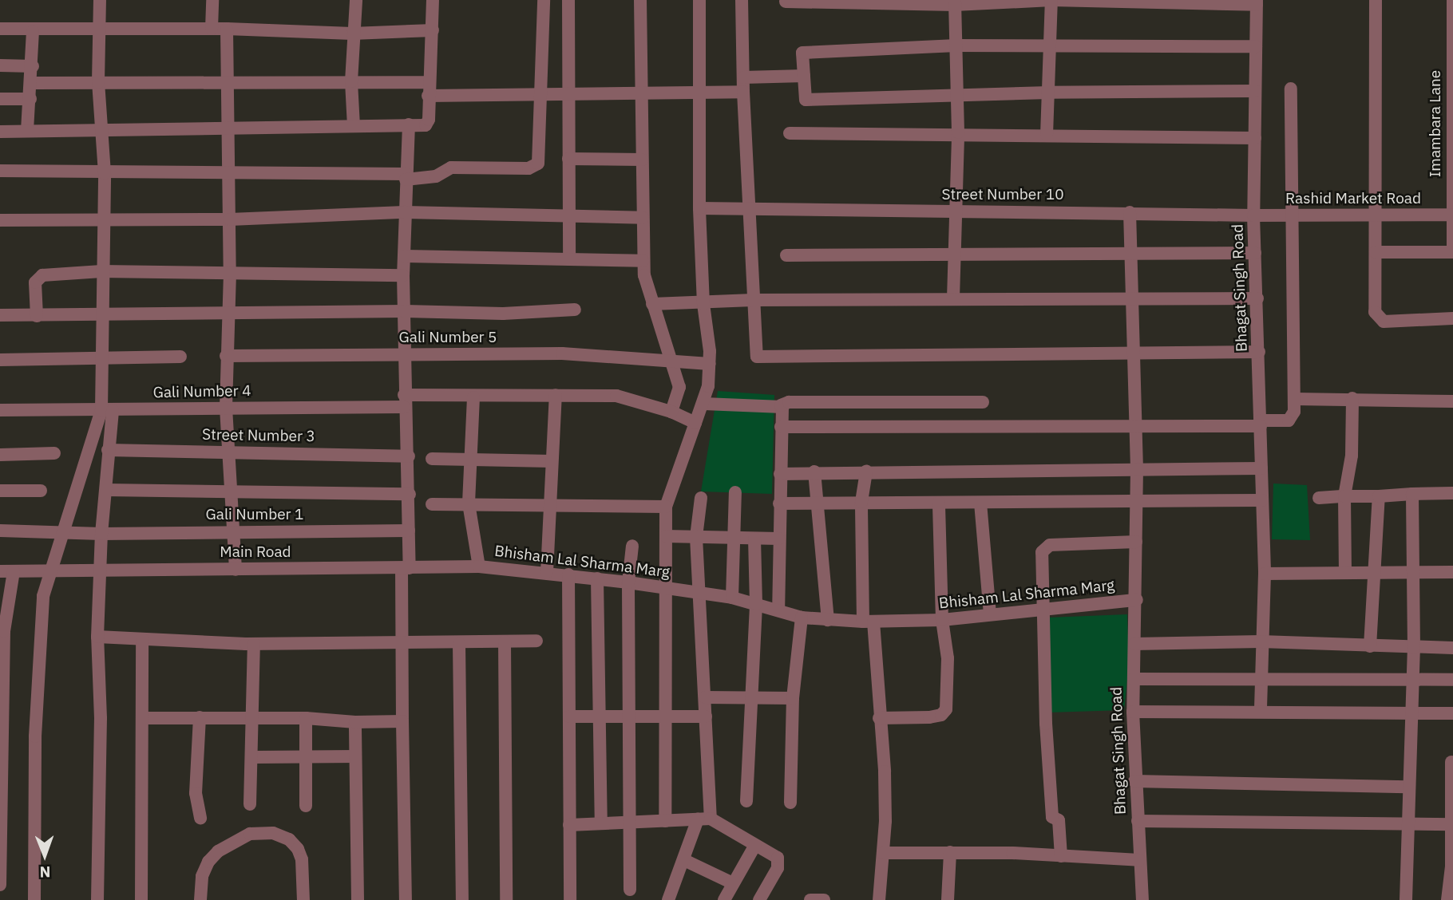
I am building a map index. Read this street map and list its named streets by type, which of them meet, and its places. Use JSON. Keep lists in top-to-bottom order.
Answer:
{
  "streets": {
    "street": [
      "Imambara Lane",
      "Street Number 10",
      "Rashid Market Road",
      "Bhagat Singh Road",
      "Gali Number 5",
      "Gali Number 4",
      "Street Number 3",
      "Gali Number 1",
      "Main Road",
      "Bhisham Lal Sharma Marg"
    ]
  },
  "crossings": [
    ["Imambara Lane", "Rashid Market Road"],
    ["Street Number 10", "Rashid Market Road"],
    ["Street Number 10", "Bhagat Singh Road"],
    ["Rashid Market Road", "Bhagat Singh Road"],
    ["Bhagat Singh Road", "Bhisham Lal Sharma Marg"],
    ["Main Road", "Bhisham Lal Sharma Marg"]
  ],
  "north": "bottom"
}
